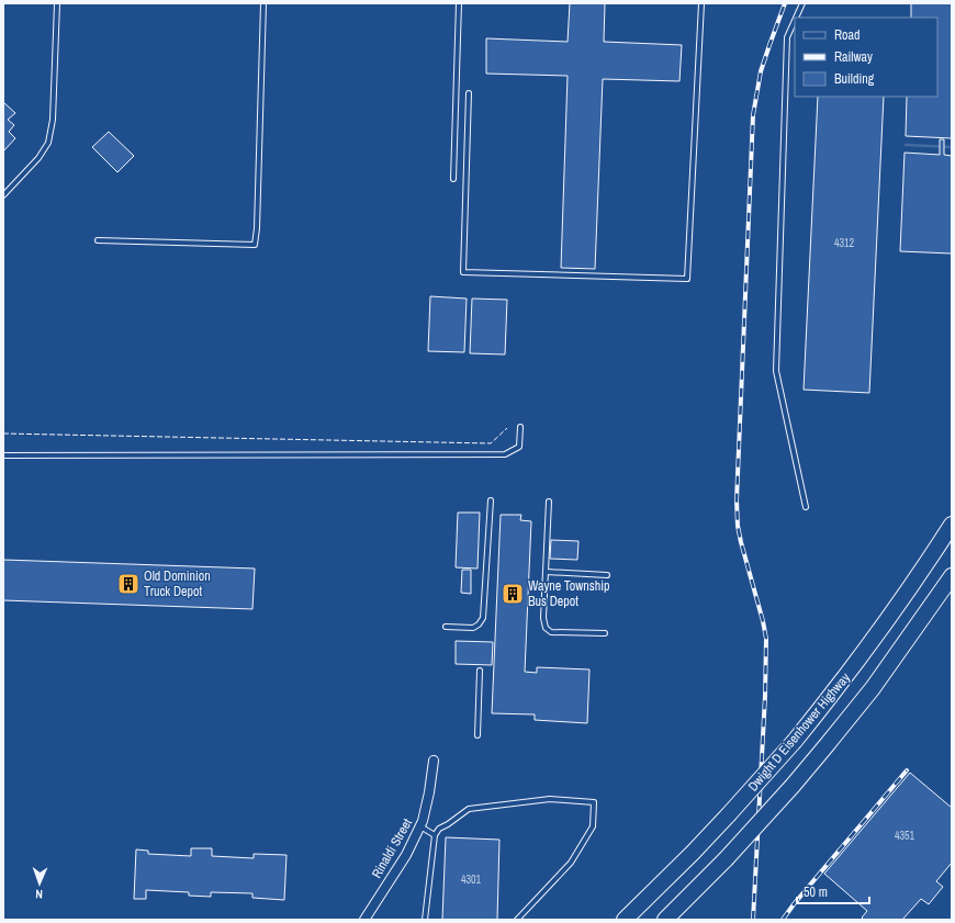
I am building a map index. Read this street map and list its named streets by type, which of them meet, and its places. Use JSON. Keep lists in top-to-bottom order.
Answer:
{
  "streets": {
    "highway": ["Dwight D Eisenhower Highway"],
    "street": ["Rinaldi Street"]
  },
  "places": {
    "building": ["Old Dominion Truck Depot", "Wayne Township Bus Depot"]
  },
  "house_numbers": ["4312", "4351", "4301"],
  "legend": ["Road", "Railway", "Building"],
  "scale_bar": "50 m",
  "north": "bottom"
}
